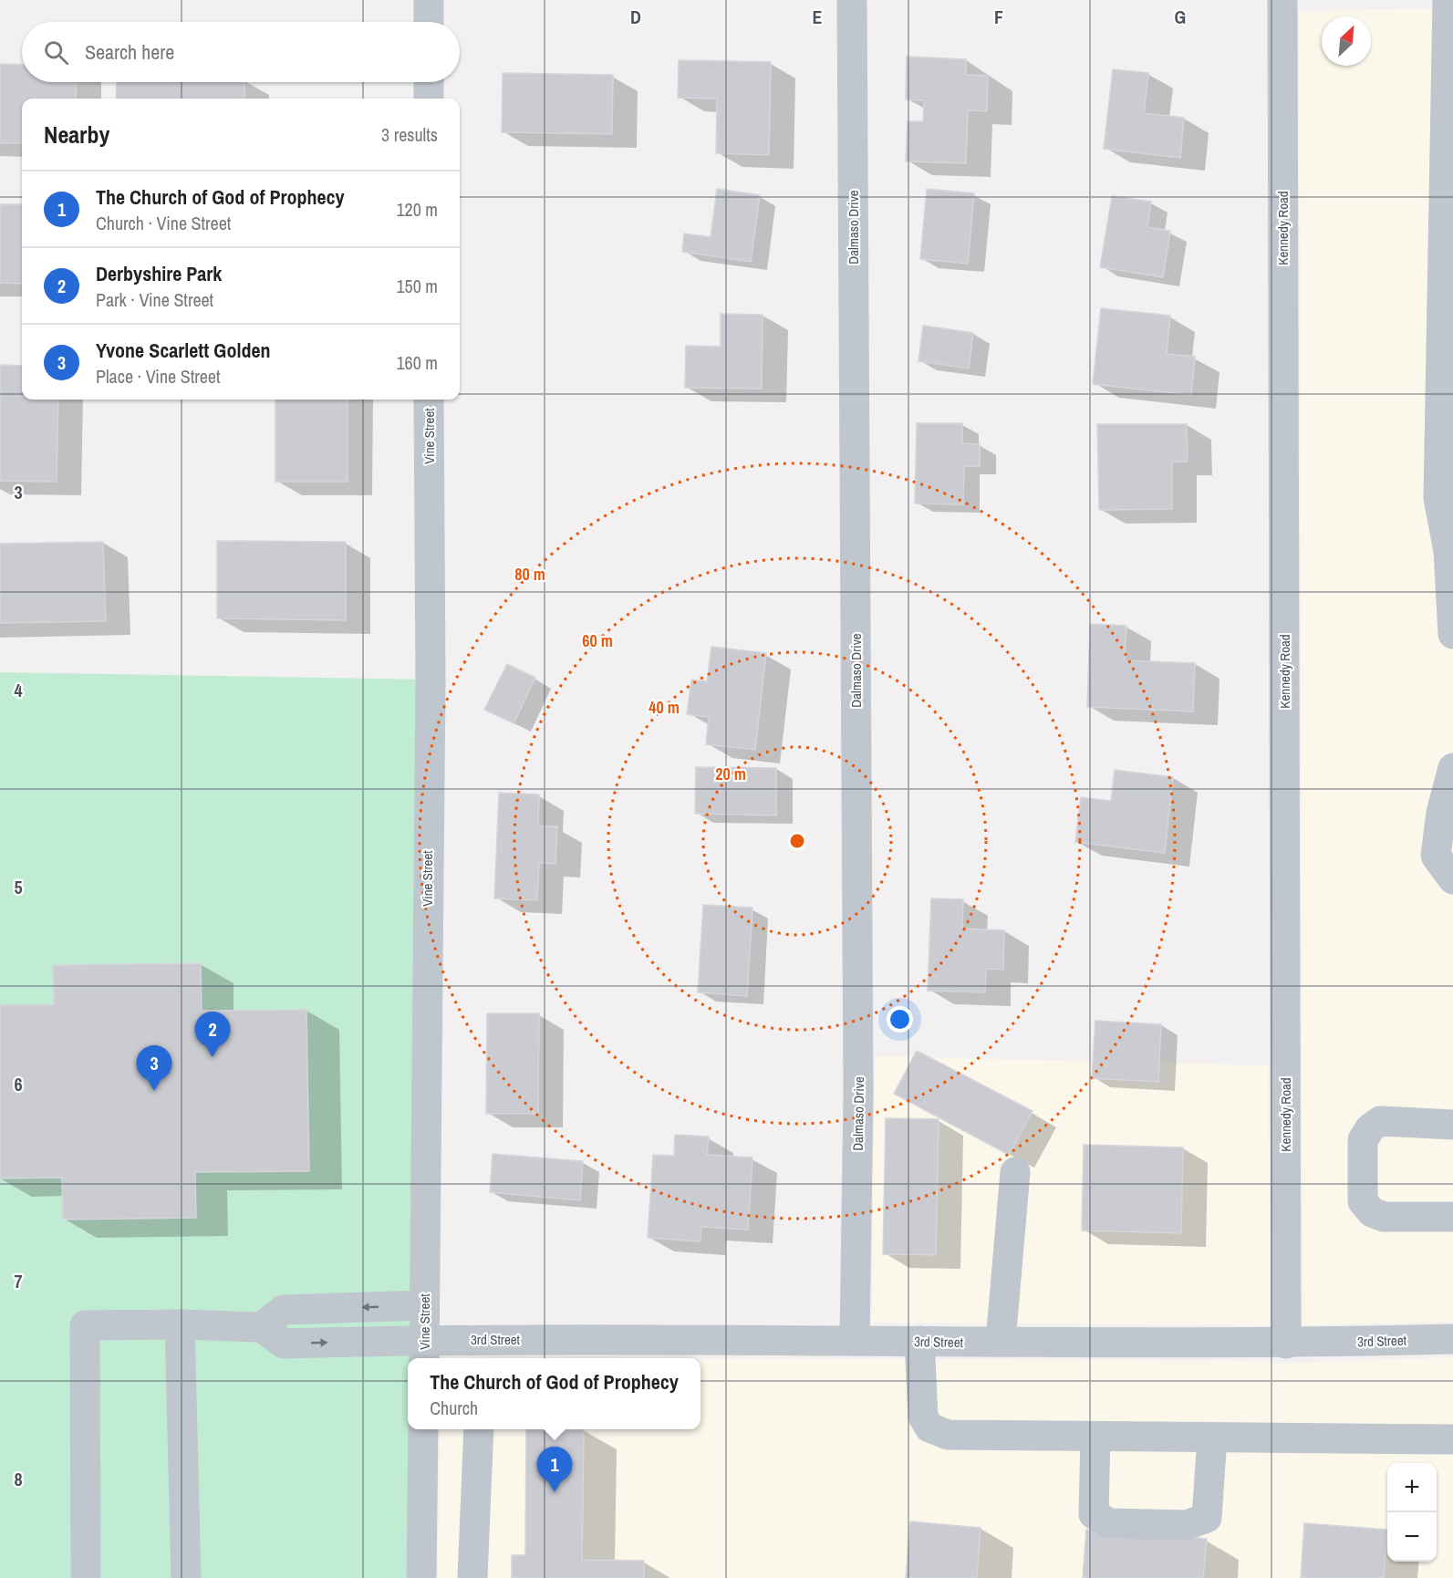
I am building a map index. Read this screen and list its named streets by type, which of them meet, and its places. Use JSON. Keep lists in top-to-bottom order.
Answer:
{
  "streets": {
    "street": [
      "Dalmaso Drive",
      "Kennedy Road",
      "Vine Street",
      "3rd Street"
    ]
  },
  "crossings": [
    ["Dalmaso Drive", "3rd Street"],
    ["Kennedy Road", "3rd Street"],
    ["Vine Street", "3rd Street"]
  ],
  "north": "top right",
  "page": {
    "search": "Search here",
    "heading": ["Nearby", "3 results"],
    "list": [
      {
        "mark": "1",
        "name": "The Church of God of Prophecy",
        "note": "Church · Vine Street",
        "value": "120 m"
      },
      {
        "mark": "2",
        "name": "Derbyshire Park",
        "note": "Park · Vine Street",
        "value": "150 m"
      },
      {
        "mark": "3",
        "name": "Yvone Scarlett Golden",
        "note": "Place · Vine Street",
        "value": "160 m"
      }
    ],
    "pins": ["2", "3", "1"],
    "popup": ["The Church of God of Prophecy", "Church"],
    "map_buttons": ["+", "−"]
  },
  "grid": {
    "columns": [
      "D",
      "E",
      "F",
      "G"
    ],
    "rows": [
      "3",
      "4",
      "5",
      "6",
      "7",
      "8"
    ]
  },
  "rings": [
    "80 m",
    "60 m",
    "40 m",
    "20 m"
  ]
}
